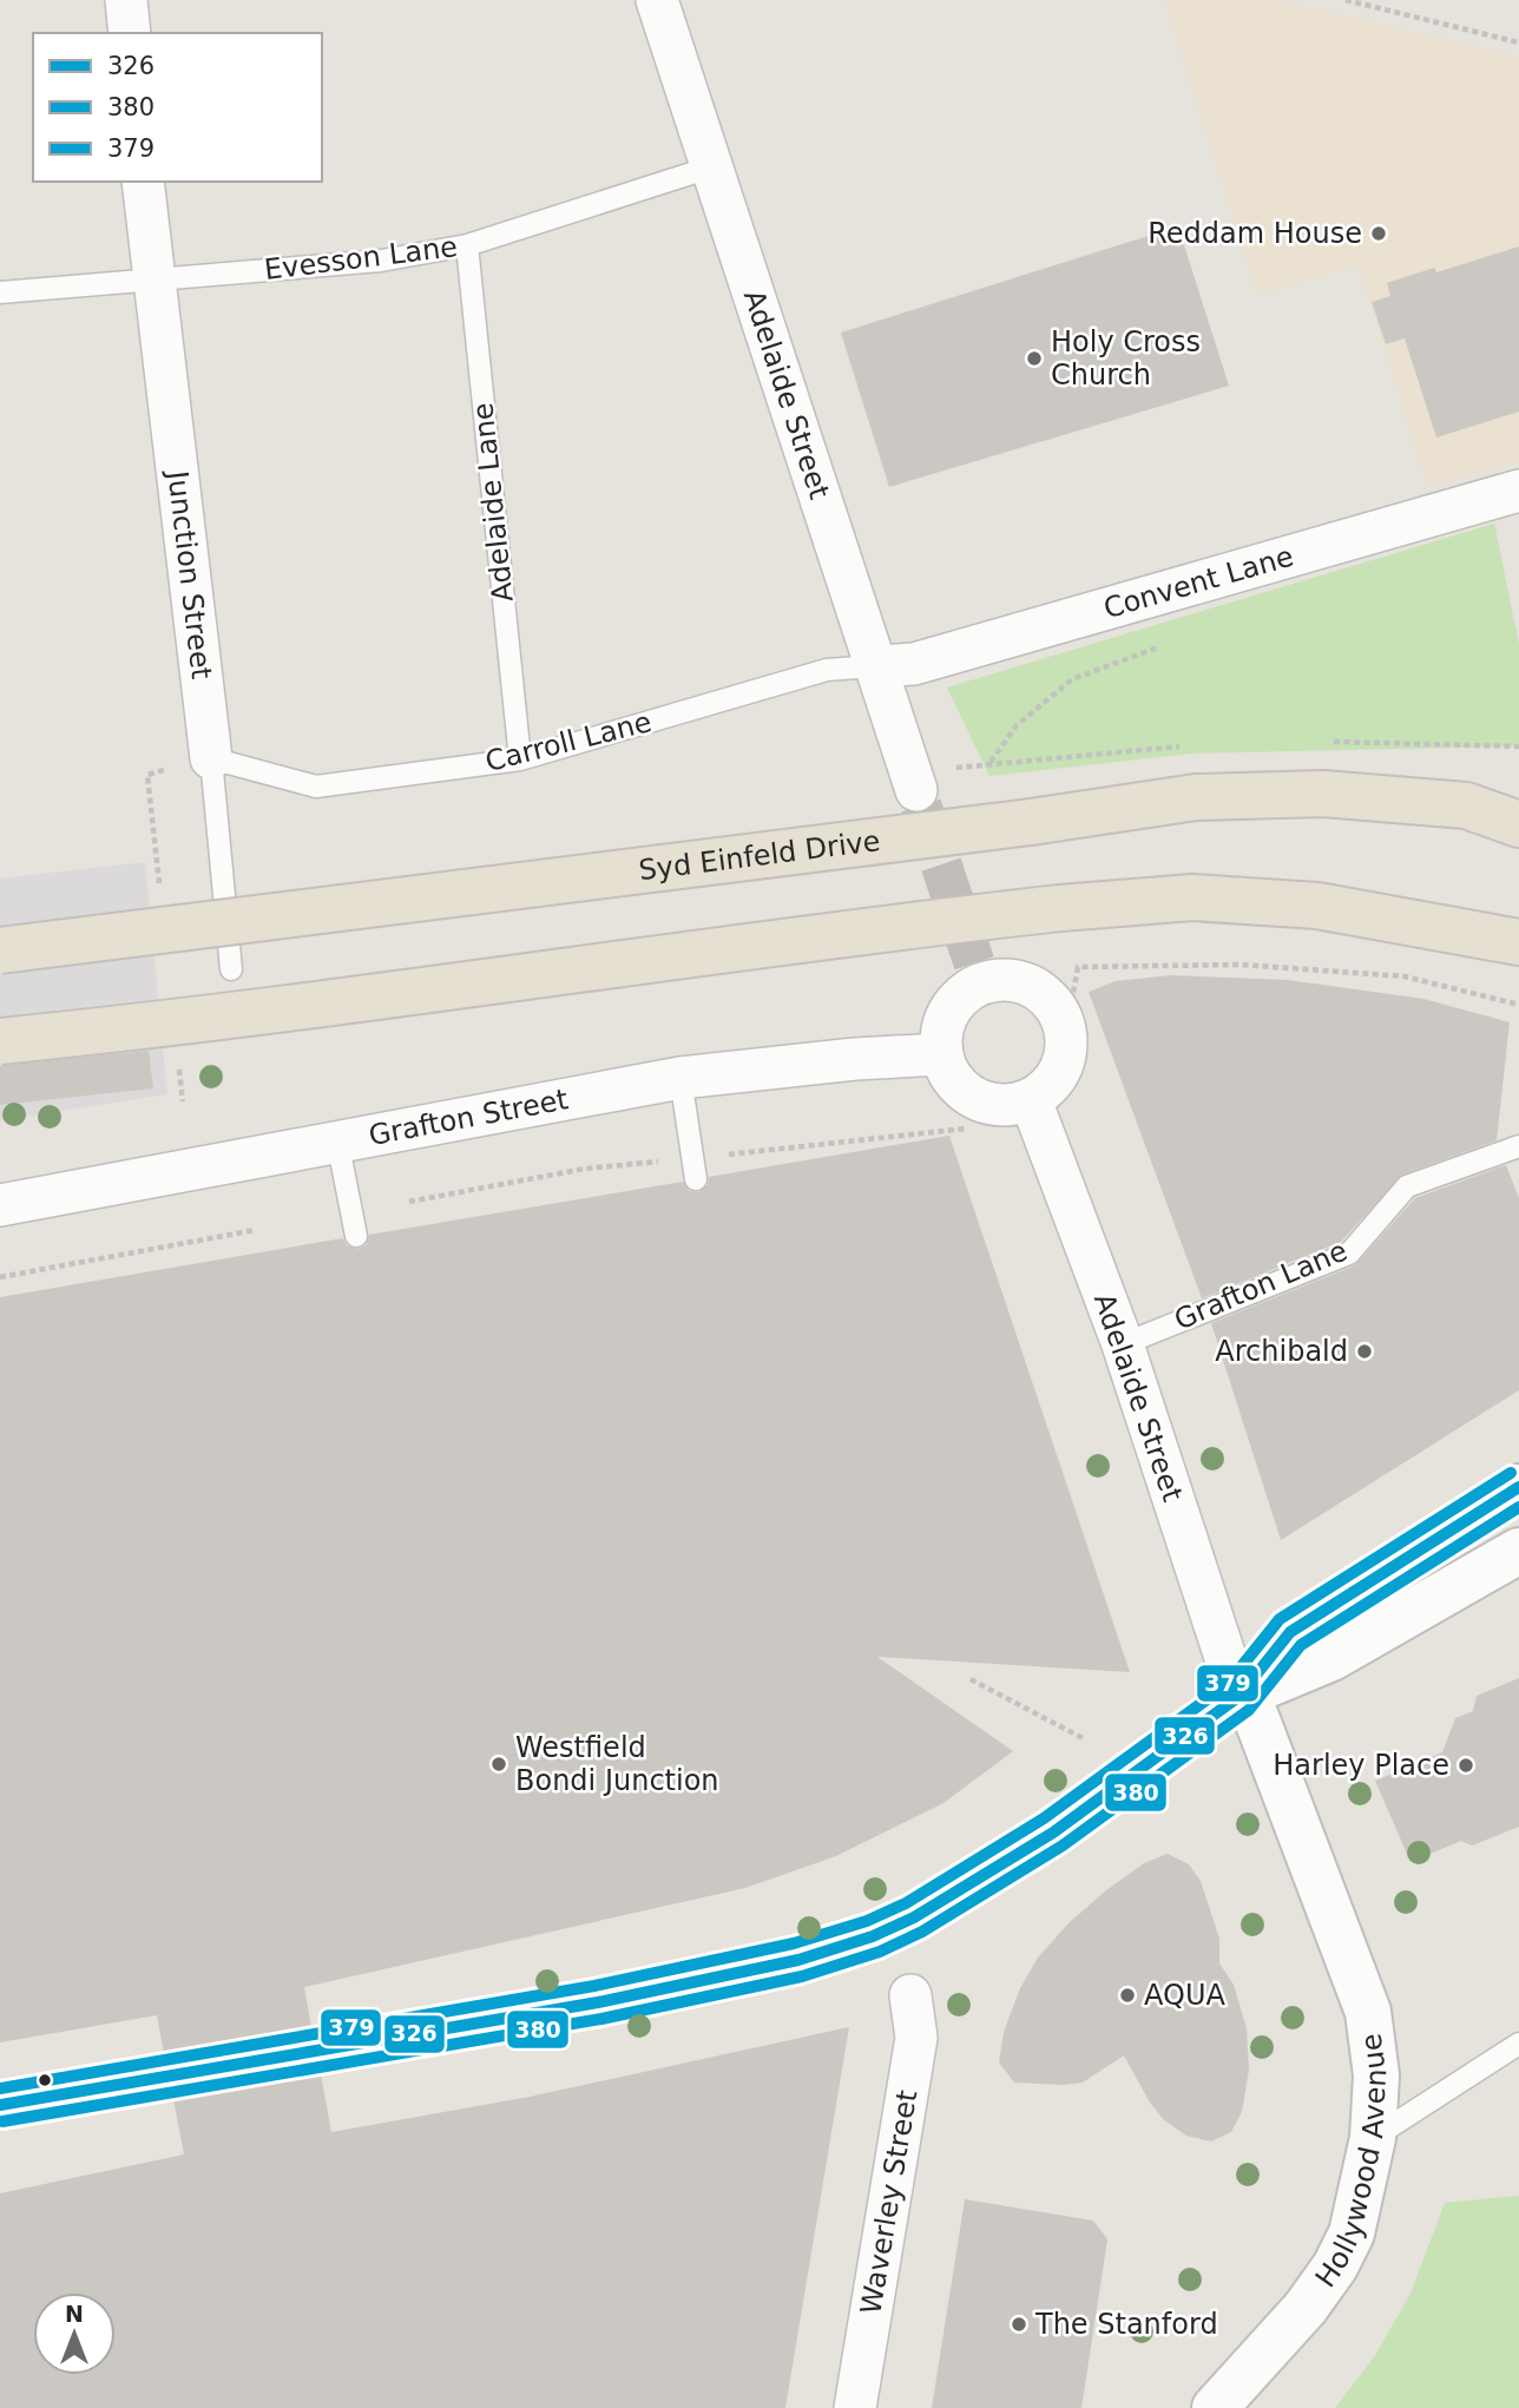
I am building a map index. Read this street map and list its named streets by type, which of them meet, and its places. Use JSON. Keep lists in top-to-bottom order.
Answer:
{
  "streets": {
    "main road": ["Syd Einfeld Drive"],
    "street": [
      "Adelaide Street",
      "Junction Street",
      "Convent Lane",
      "Grafton Street",
      "Hollywood Avenue",
      "Waverley Street"
    ],
    "lane": [
      "Evesson Lane",
      "Adelaide Lane",
      "Carroll Lane",
      "Grafton Lane"
    ]
  },
  "crossings": [
    ["Evesson Lane", "Adelaide Street"],
    ["Evesson Lane", "Adelaide Lane"],
    ["Evesson Lane", "Junction Street"],
    ["Adelaide Street", "Convent Lane"],
    ["Adelaide Street", "Carroll Lane"],
    ["Adelaide Street", "Grafton Street"],
    ["Adelaide Street", "Grafton Lane"],
    ["Adelaide Street", "Hollywood Avenue"],
    ["Adelaide Lane", "Carroll Lane"],
    ["Junction Street", "Carroll Lane"],
    ["Convent Lane", "Carroll Lane"]
  ],
  "places": [
    "Reddam House",
    "Holy Cross Church",
    "Archibald",
    "Westfield Bondi Junction",
    "Harley Place",
    "AQUA",
    "The Stanford"
  ],
  "lines": ["transit line 379", "transit line 326", "transit line 380"],
  "legend": ["326", "380", "379"],
  "north": "top"
}
